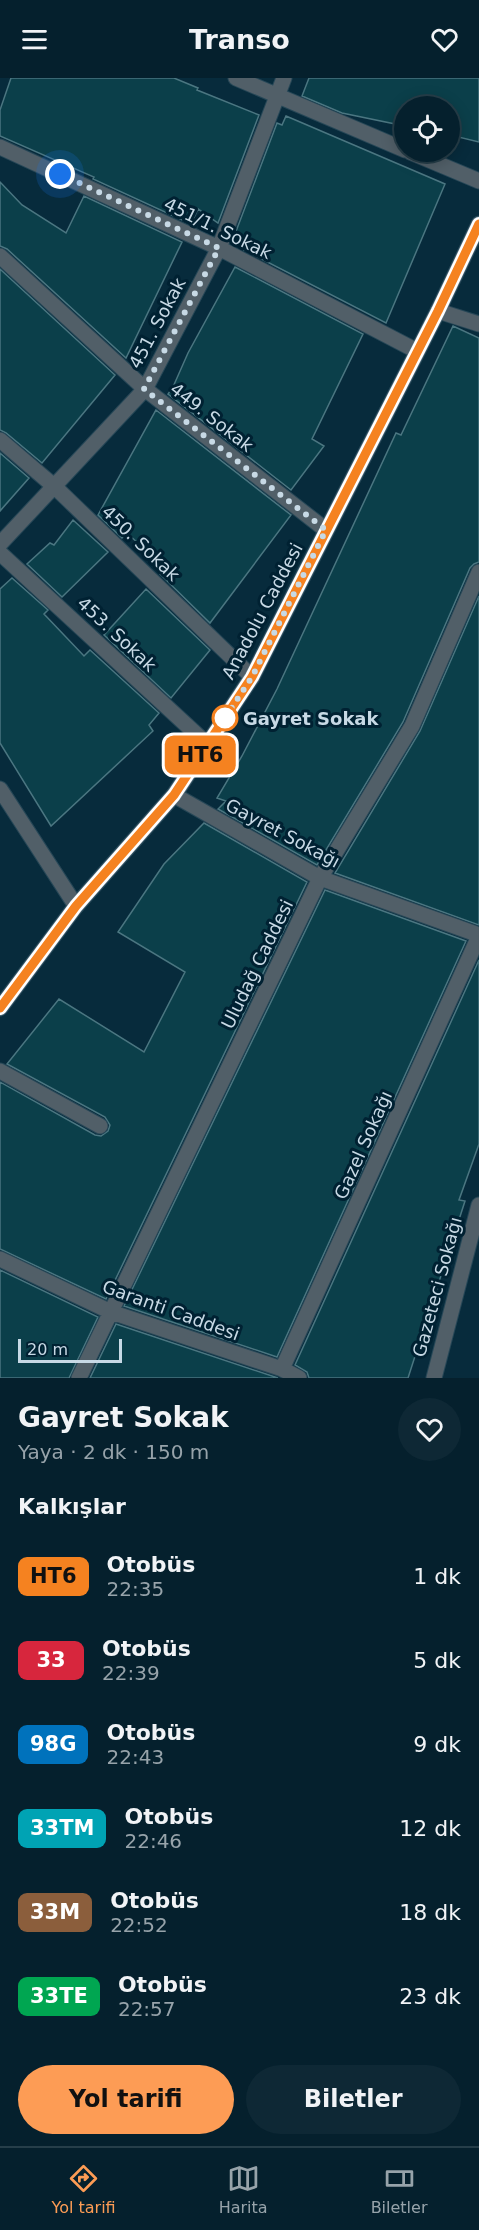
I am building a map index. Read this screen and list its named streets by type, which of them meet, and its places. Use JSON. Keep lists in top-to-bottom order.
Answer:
{
  "streets": {
    "main road": ["Anadolu Caddesi"],
    "street": [
      "451/1. Sokak",
      "451. Sokak",
      "449. Sokak",
      "450. Sokak",
      "453. Sokak",
      "Gayret Sokağı",
      "Uludağ Caddesi",
      "Gazel Sokağı",
      "Gazeteci Sokağı",
      "Garanti Caddesi"
    ]
  },
  "crossings": [
    ["451/1. Sokak", "451. Sokak"],
    ["451/1. Sokak", "Anadolu Caddesi"],
    ["451. Sokak", "449. Sokak"],
    ["451. Sokak", "450. Sokak"],
    ["449. Sokak", "Anadolu Caddesi"],
    ["450. Sokak", "Anadolu Caddesi"],
    ["Anadolu Caddesi", "453. Sokak"],
    ["Anadolu Caddesi", "Gayret Sokağı"],
    ["Gayret Sokağı", "Uludağ Caddesi"],
    ["Gayret Sokağı", "Gazel Sokağı"],
    ["Uludağ Caddesi", "Garanti Caddesi"],
    ["Gazel Sokağı", "Garanti Caddesi"]
  ],
  "places": ["Gayret Sokak"],
  "lines": ["bus line HT6"],
  "scale_bar": "20 m",
  "page": {
    "header": "Transo",
    "on_map": "HT6",
    "scale": "20 m",
    "heading": [
      ["Gayret Sokak", "Yaya · 2 dk · 150 m"],
      "Kalkışlar"
    ],
    "list": [
      {
        "mark": "HT6",
        "name": "Otobüs",
        "note": "22:35",
        "value": "1 dk"
      },
      {
        "mark": "33",
        "name": "Otobüs",
        "note": "22:39",
        "value": "5 dk"
      },
      {
        "mark": "98G",
        "name": "Otobüs",
        "note": "22:43",
        "value": "9 dk"
      },
      {
        "mark": "33TM",
        "name": "Otobüs",
        "note": "22:46",
        "value": "12 dk"
      },
      {
        "mark": "33M",
        "name": "Otobüs",
        "note": "22:52",
        "value": "18 dk"
      },
      {
        "mark": "33TE",
        "name": "Otobüs",
        "note": "22:57",
        "value": "23 dk"
      }
    ],
    "buttons": ["Yol tarifi", "Biletler"],
    "tabs": ["Yol tarifi", "Harita", "Biletler"]
  }
}
